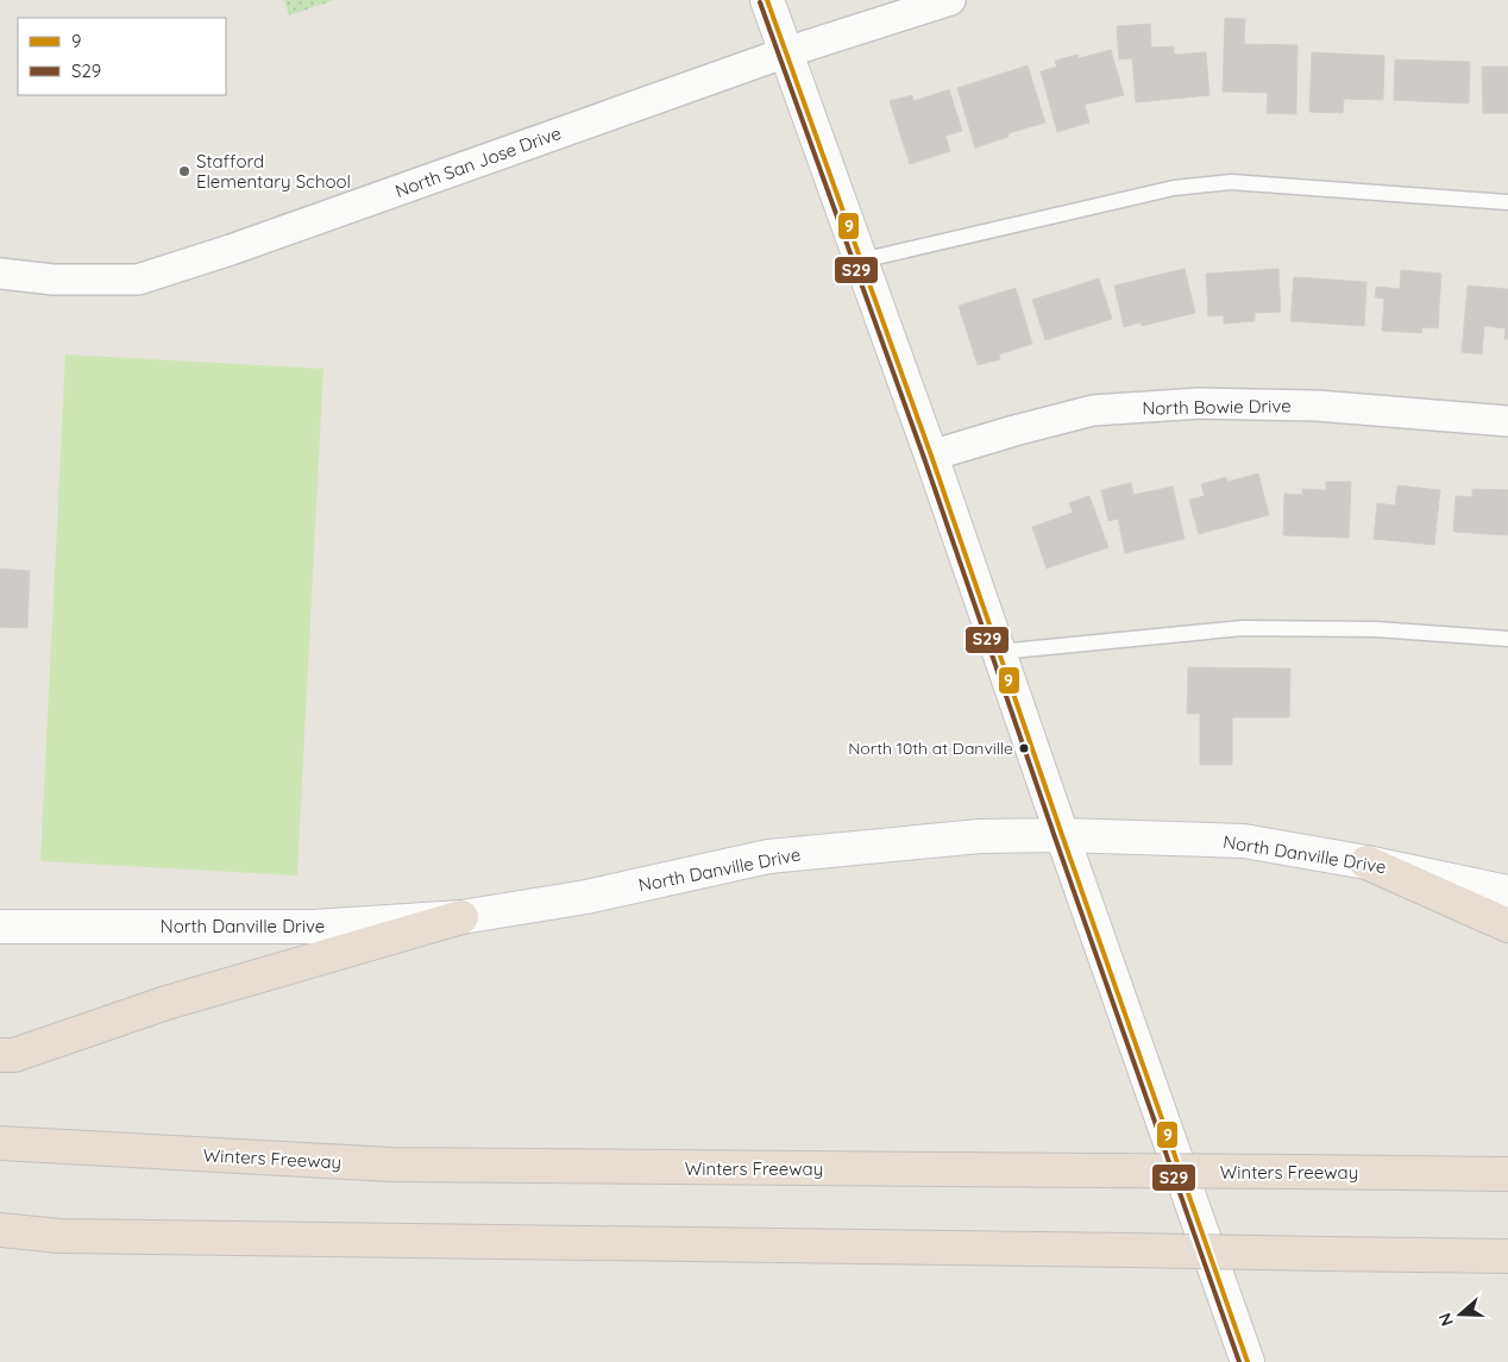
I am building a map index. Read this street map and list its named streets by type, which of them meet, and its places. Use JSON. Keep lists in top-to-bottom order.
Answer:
{
  "streets": {
    "highway": ["Winters Freeway"],
    "main road": ["North Danville Drive"],
    "street": ["North San Jose Drive", "North Bowie Drive"]
  },
  "places": ["Stafford Elementary School", "North 10th at Danville"],
  "lines": ["transit line 9", "transit line S29"],
  "legend": ["9", "S29"],
  "north": "left"
}
